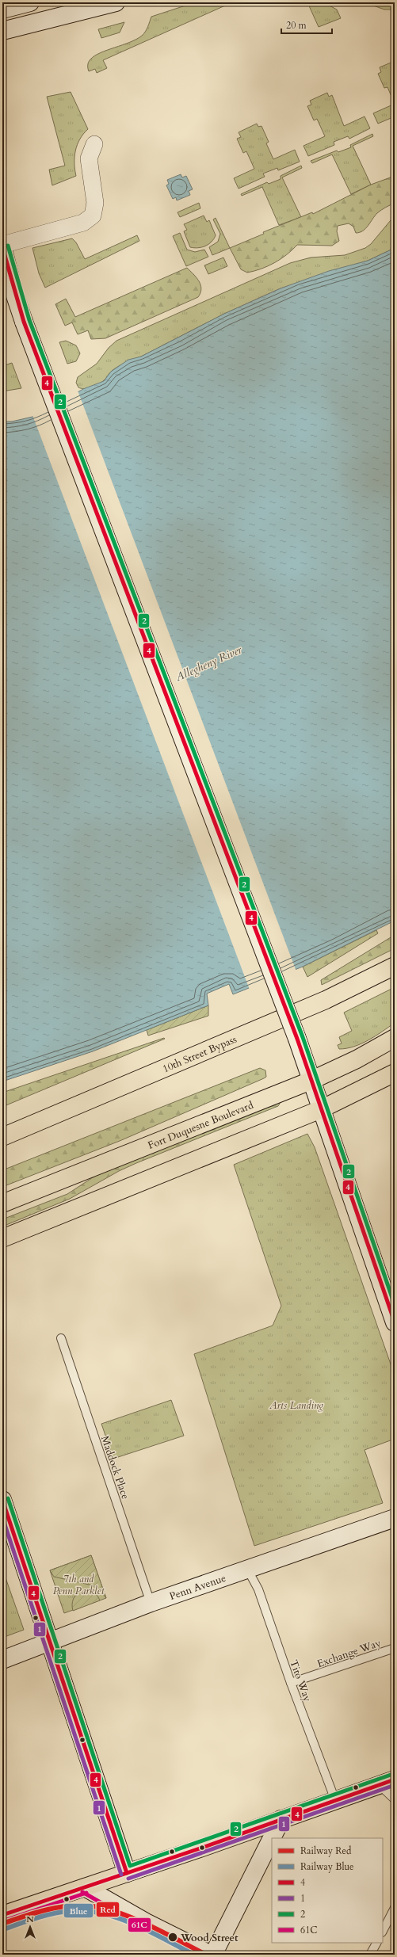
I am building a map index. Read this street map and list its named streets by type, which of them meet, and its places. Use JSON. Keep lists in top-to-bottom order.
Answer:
{
  "streets": {
    "main road": ["10th Street Bypass", "Fort Duquesne Boulevard"],
    "street": ["Penn Avenue"],
    "lane": ["Maddock Place", "Exchange Way", "Tito Way"]
  },
  "crossings": [
    ["Maddock Place", "Penn Avenue"],
    ["Penn Avenue", "Tito Way"],
    ["Exchange Way", "Tito Way"]
  ],
  "water": ["Allegheny River"],
  "parks": ["Arts Landing", "7th and Penn Parklet"],
  "places": ["Wood Street"],
  "lines": [
    "transit line 2",
    "transit line 4",
    "transit line 1",
    "transit line 61C",
    "rail line Red",
    "rail line Blue"
  ],
  "legend": [
    "Railway Red",
    "Railway Blue",
    "4",
    "1",
    "2",
    "61C"
  ],
  "scale_bar": "20 m",
  "north": "top"
}
